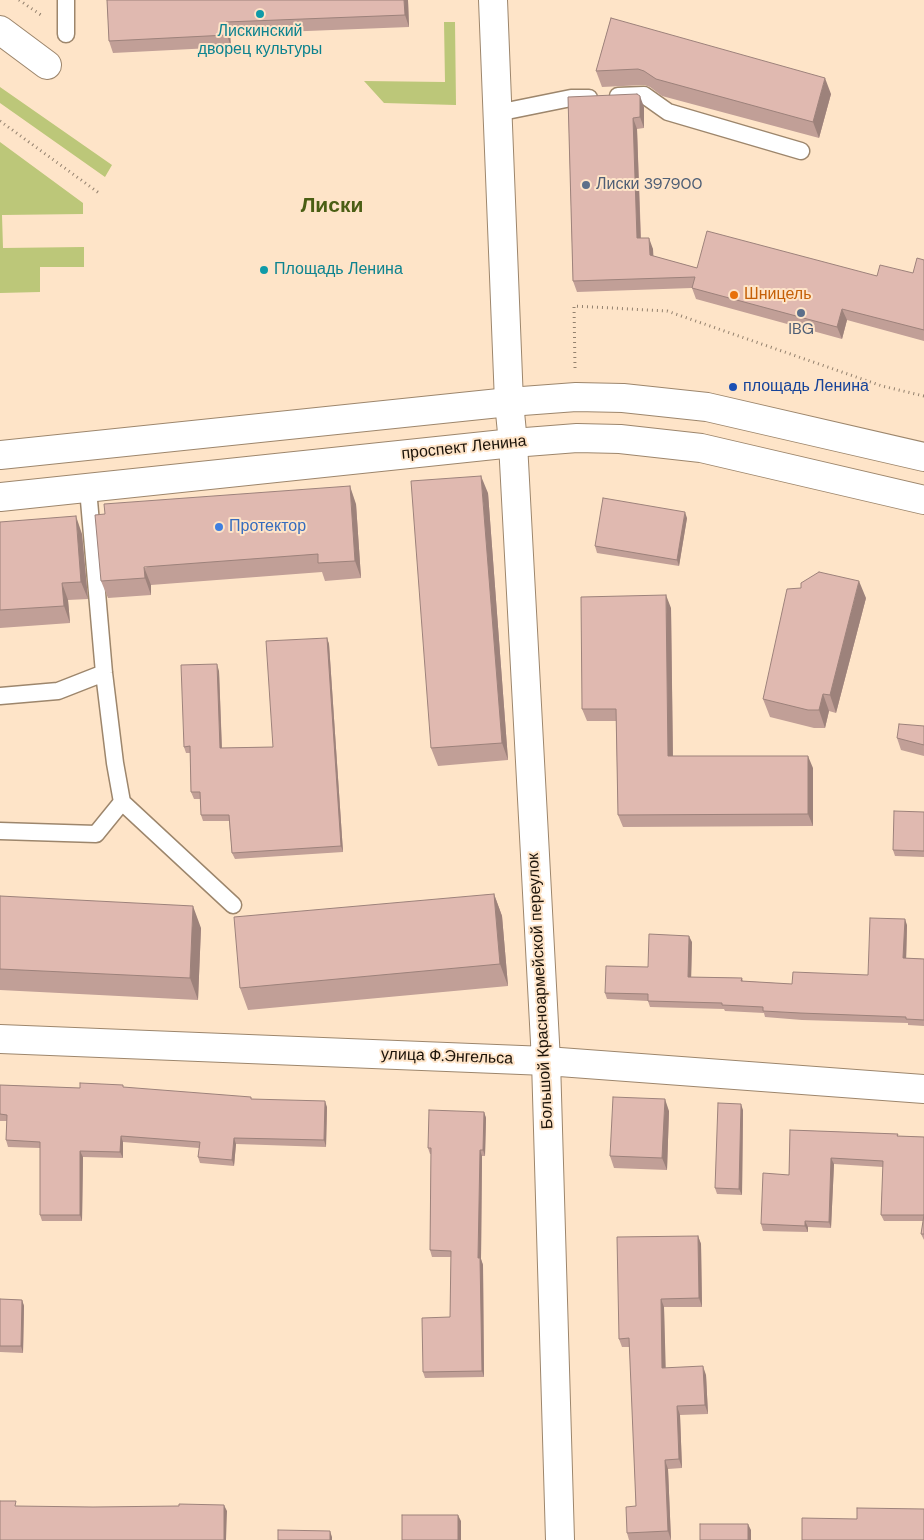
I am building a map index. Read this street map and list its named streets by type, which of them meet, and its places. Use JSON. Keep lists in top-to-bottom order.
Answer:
{
  "streets": {
    "street": ["проспект Ленина", "Большой Красноармейской переулок", "улица Ф.Энгельса"]
  },
  "crossings": [
    ["проспект Ленина", "Большой Красноармейской переулок"],
    ["Большой Красноармейской переулок", "улица Ф.Энгельса"]
  ],
  "districts": ["Лиски"],
  "places": [
    "Лискинский дворец культуры",
    "Лиски 397900",
    "Площадь Ленина",
    "Шницель",
    "IBG",
    "площадь Ленина",
    "Протектор"
  ]
}
